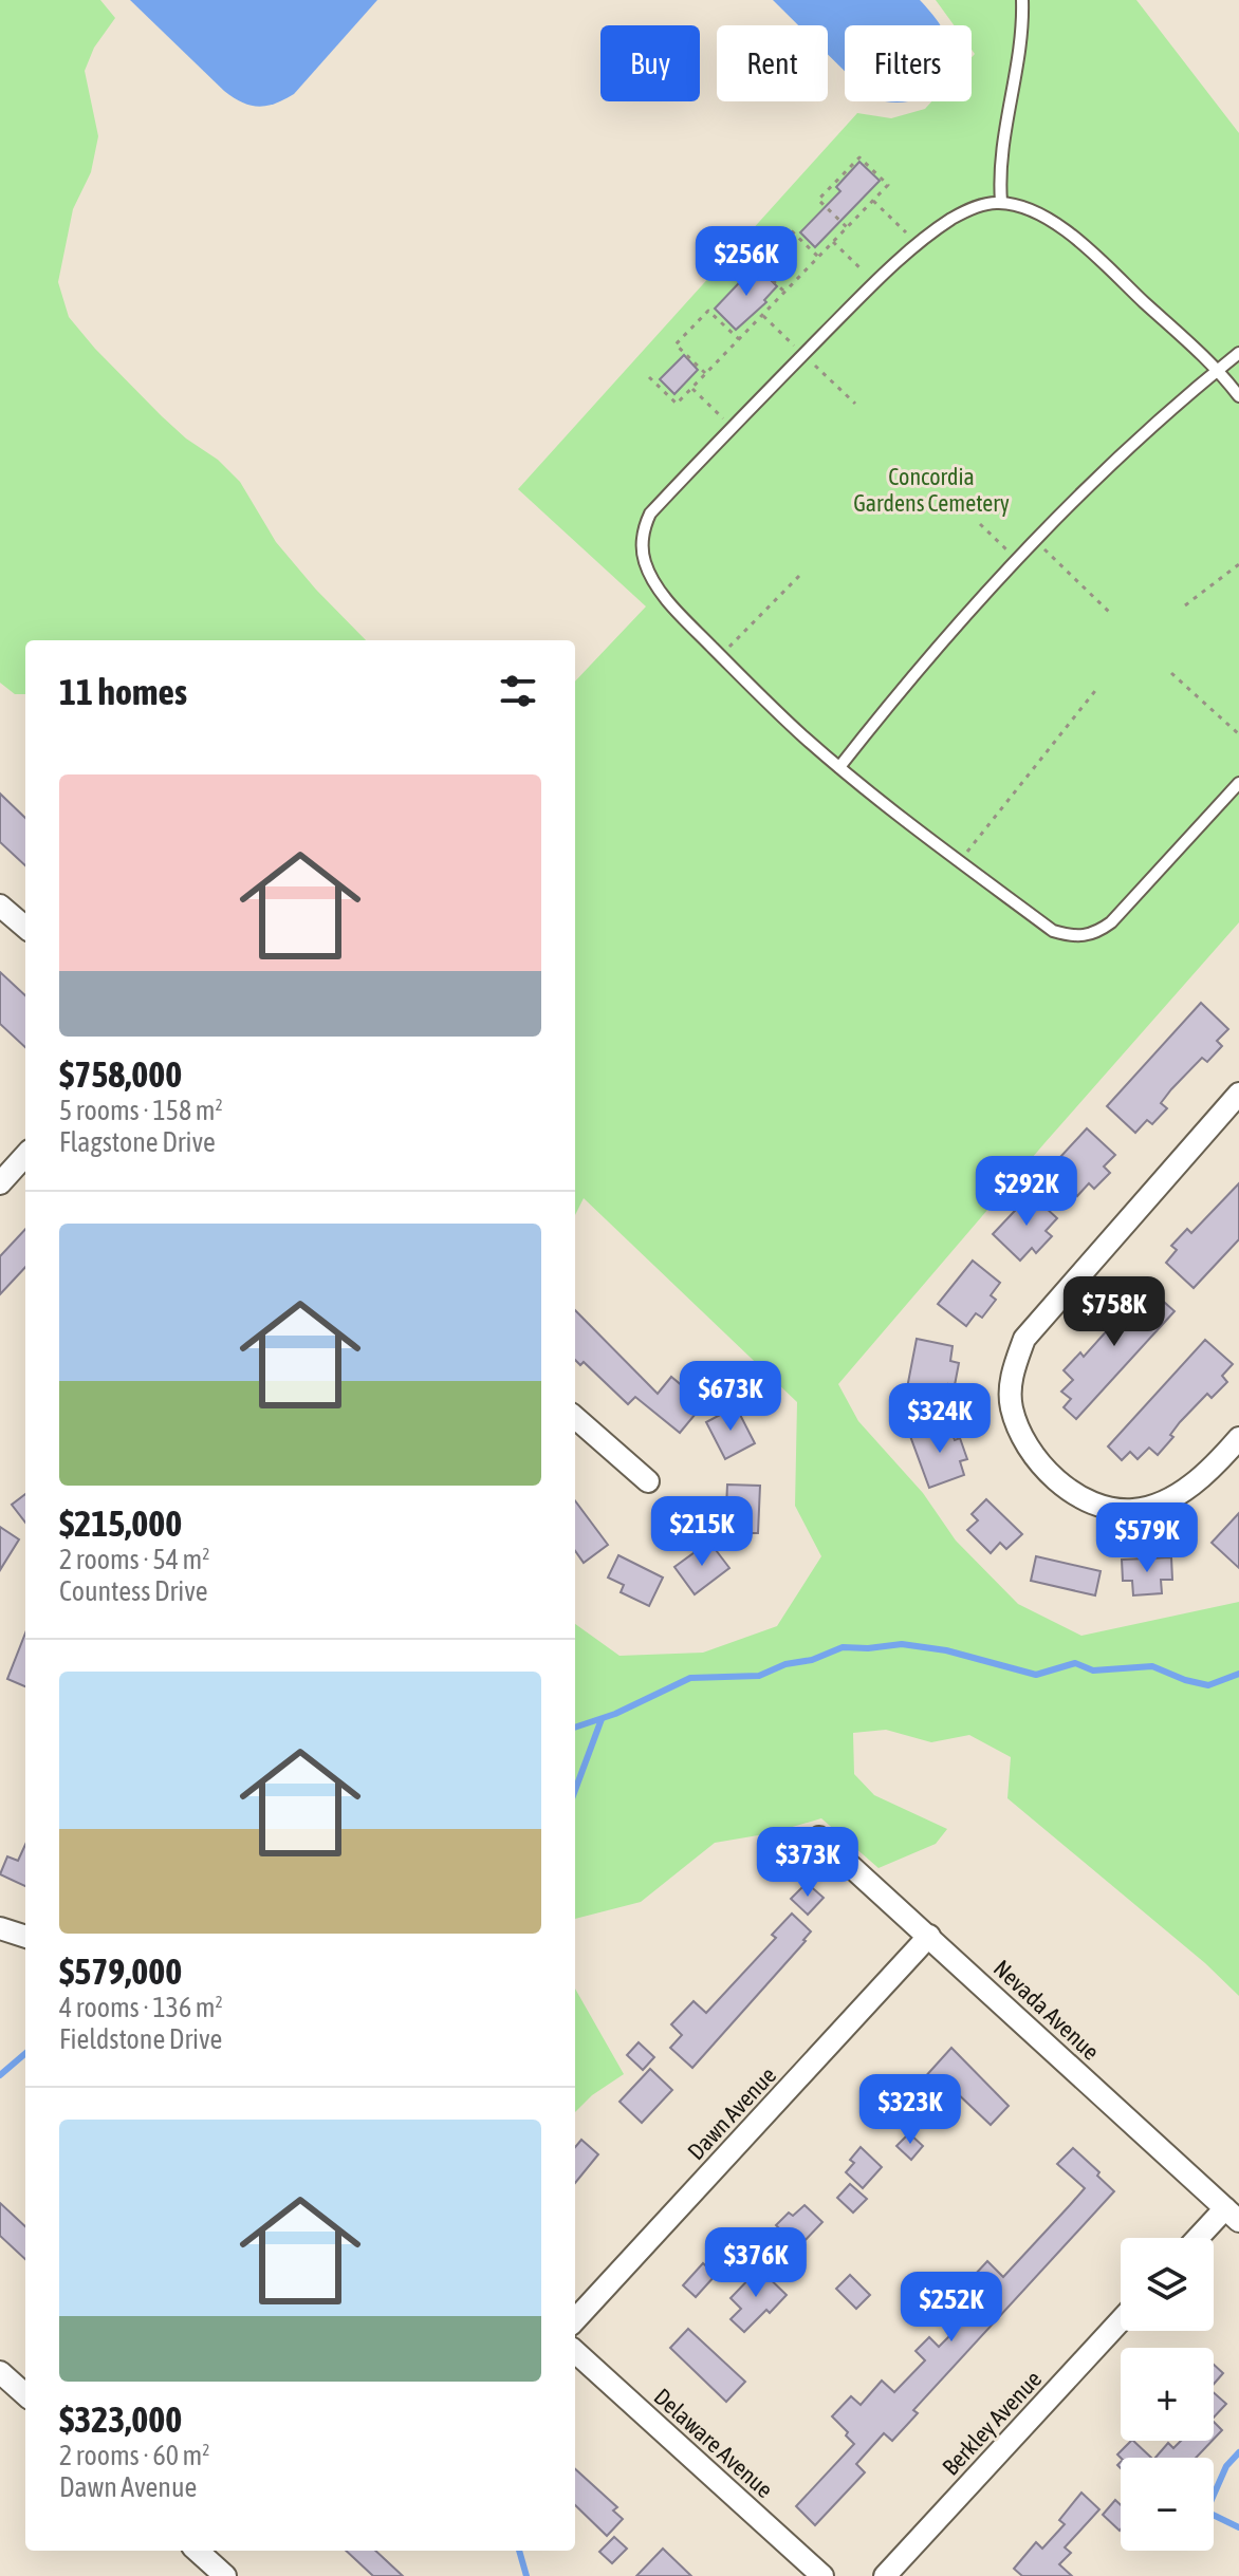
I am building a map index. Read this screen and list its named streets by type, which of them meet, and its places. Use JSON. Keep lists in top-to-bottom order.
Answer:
{
  "streets": {
    "street": [
      "Nevada Avenue",
      "Dawn Avenue",
      "Berkley Avenue",
      "Delaware Avenue"
    ]
  },
  "crossings": [
    ["Nevada Avenue", "Dawn Avenue"]
  ],
  "parks": ["Concordia Gardens Cemetery"],
  "page": {
    "chip": ["Buy", "Rent", "Filters"],
    "price": [
      "$256K",
      "$292K",
      "$758K",
      "$673K",
      "$324K",
      "$215K",
      "$579K",
      "$373K",
      "$323K",
      "$376K",
      "$252K"
    ],
    "heading": "11 homes",
    "list": [
      {
        "name": "$758,000",
        "note": "5 rooms · 158 m² · Flagstone Drive"
      },
      {
        "name": "$215,000",
        "note": "2 rooms · 54 m² · Countess Drive"
      },
      {
        "name": "$579,000",
        "note": "4 rooms · 136 m² · Fieldstone Drive"
      },
      {
        "name": "$323,000",
        "note": "2 rooms · 60 m² · Dawn Avenue"
      }
    ],
    "map_buttons": ["+", "−"]
  }
}
